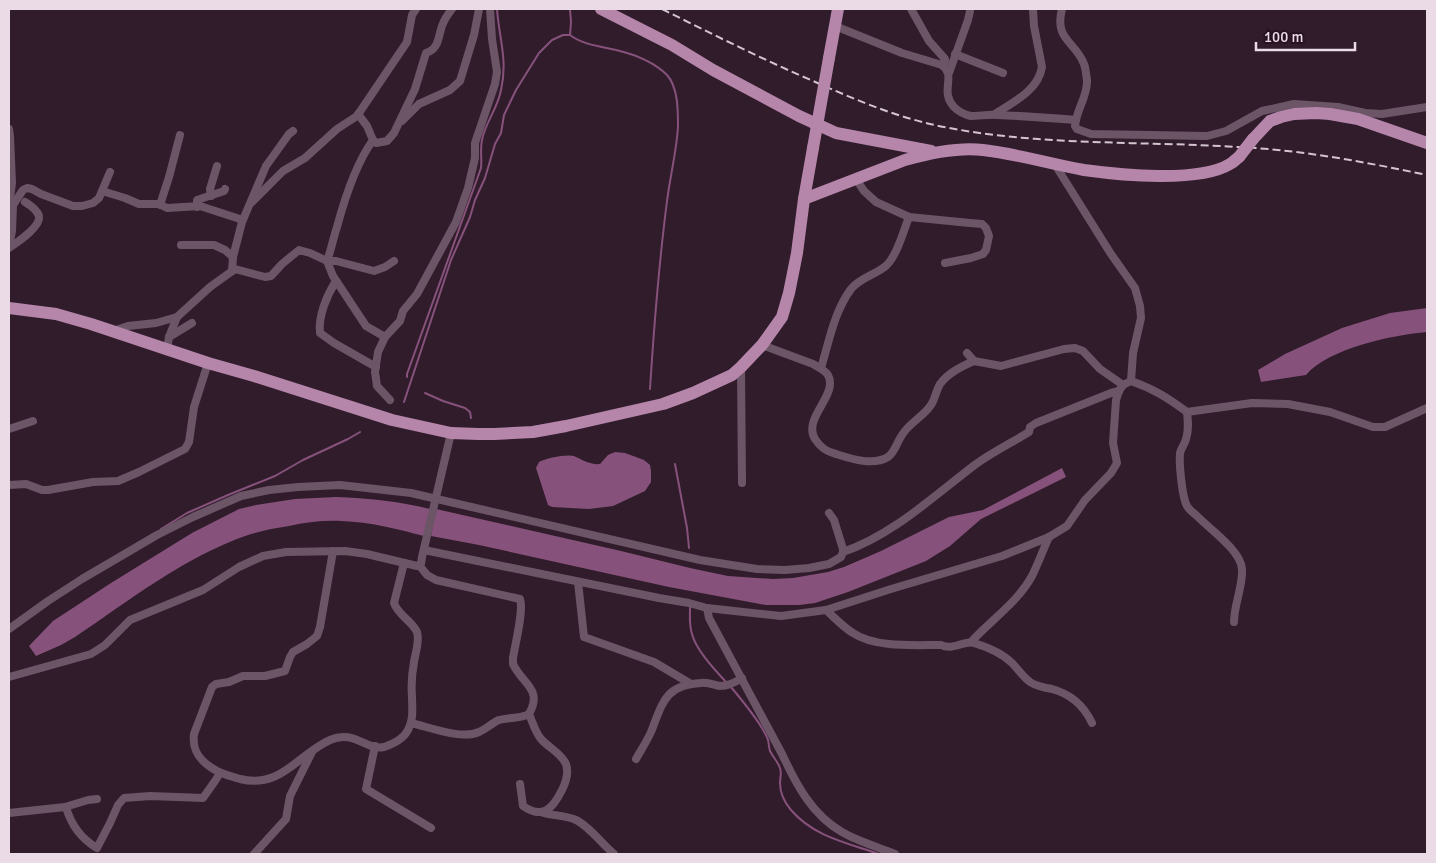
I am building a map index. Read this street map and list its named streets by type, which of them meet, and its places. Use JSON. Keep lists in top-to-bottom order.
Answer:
{
  "scale_bar": "100 m"
}
